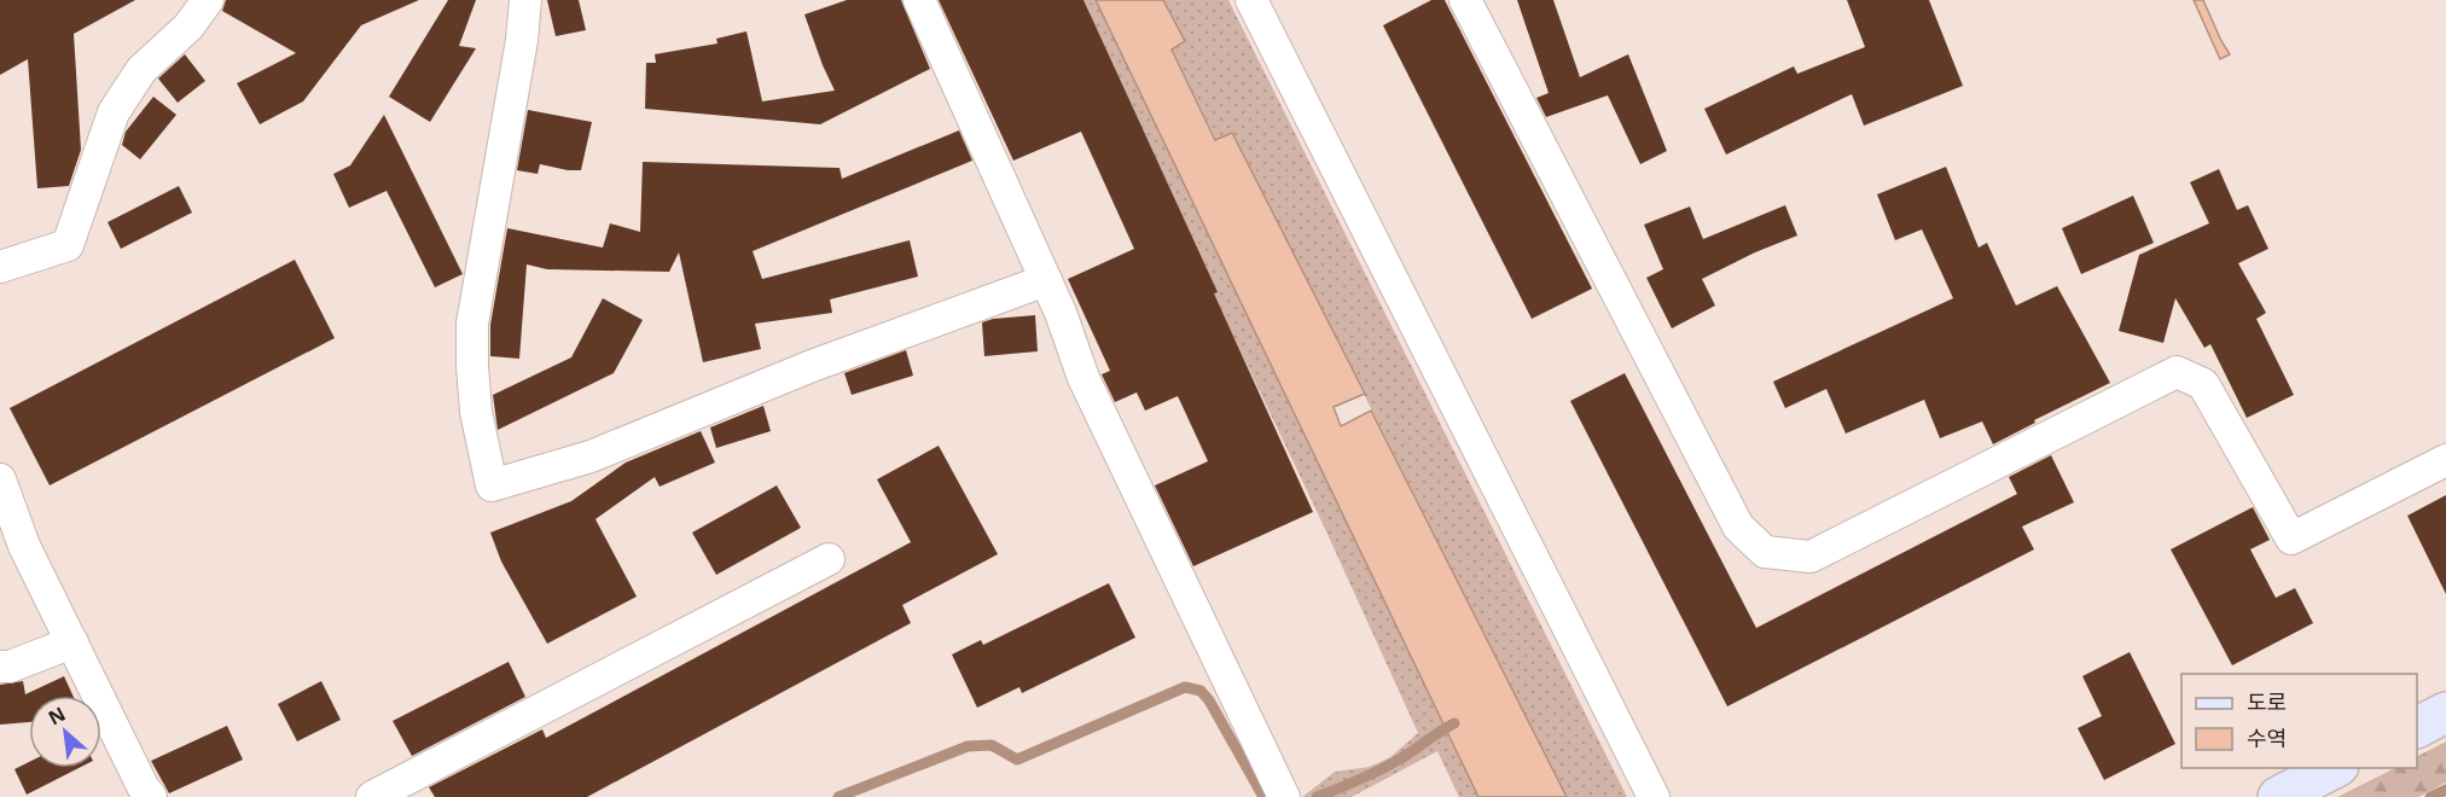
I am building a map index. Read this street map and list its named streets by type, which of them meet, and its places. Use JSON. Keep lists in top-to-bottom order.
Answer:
{
  "legend": ["도로", "수역"],
  "north": "top left"
}
